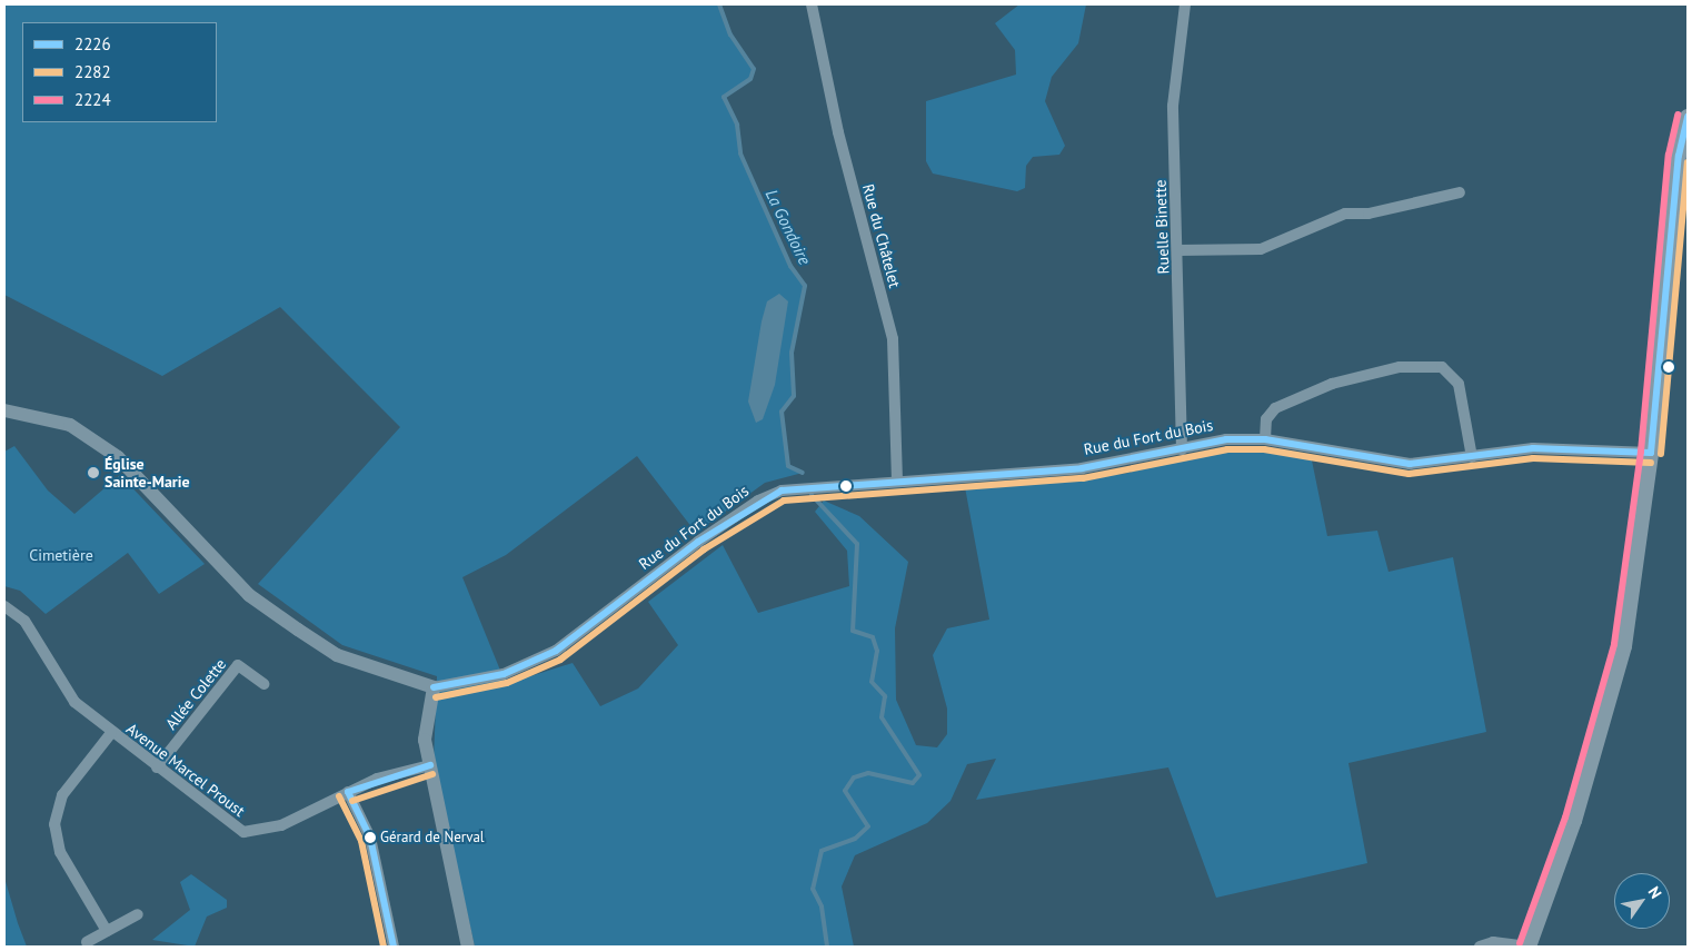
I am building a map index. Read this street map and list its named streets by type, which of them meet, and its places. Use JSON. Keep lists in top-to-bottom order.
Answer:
{
  "streets": {
    "street": [
      "Ruelle Binette",
      "Rue du Châtelet",
      "Rue du Fort du Bois",
      "Allée Colette",
      "Avenue Marcel Proust"
    ]
  },
  "crossings": [
    ["Ruelle Binette", "Rue du Fort du Bois"],
    ["Rue du Châtelet", "Rue du Fort du Bois"],
    ["Allée Colette", "Avenue Marcel Proust"]
  ],
  "water": ["La Gondoire"],
  "parks": ["Cimetière"],
  "places": ["Église Sainte-Marie", "Gérard de Nerval"],
  "lines": ["transit line 2224", "transit line 2226", "transit line 2282"],
  "legend": ["2226", "2282", "2224"],
  "north": "top right"
}
